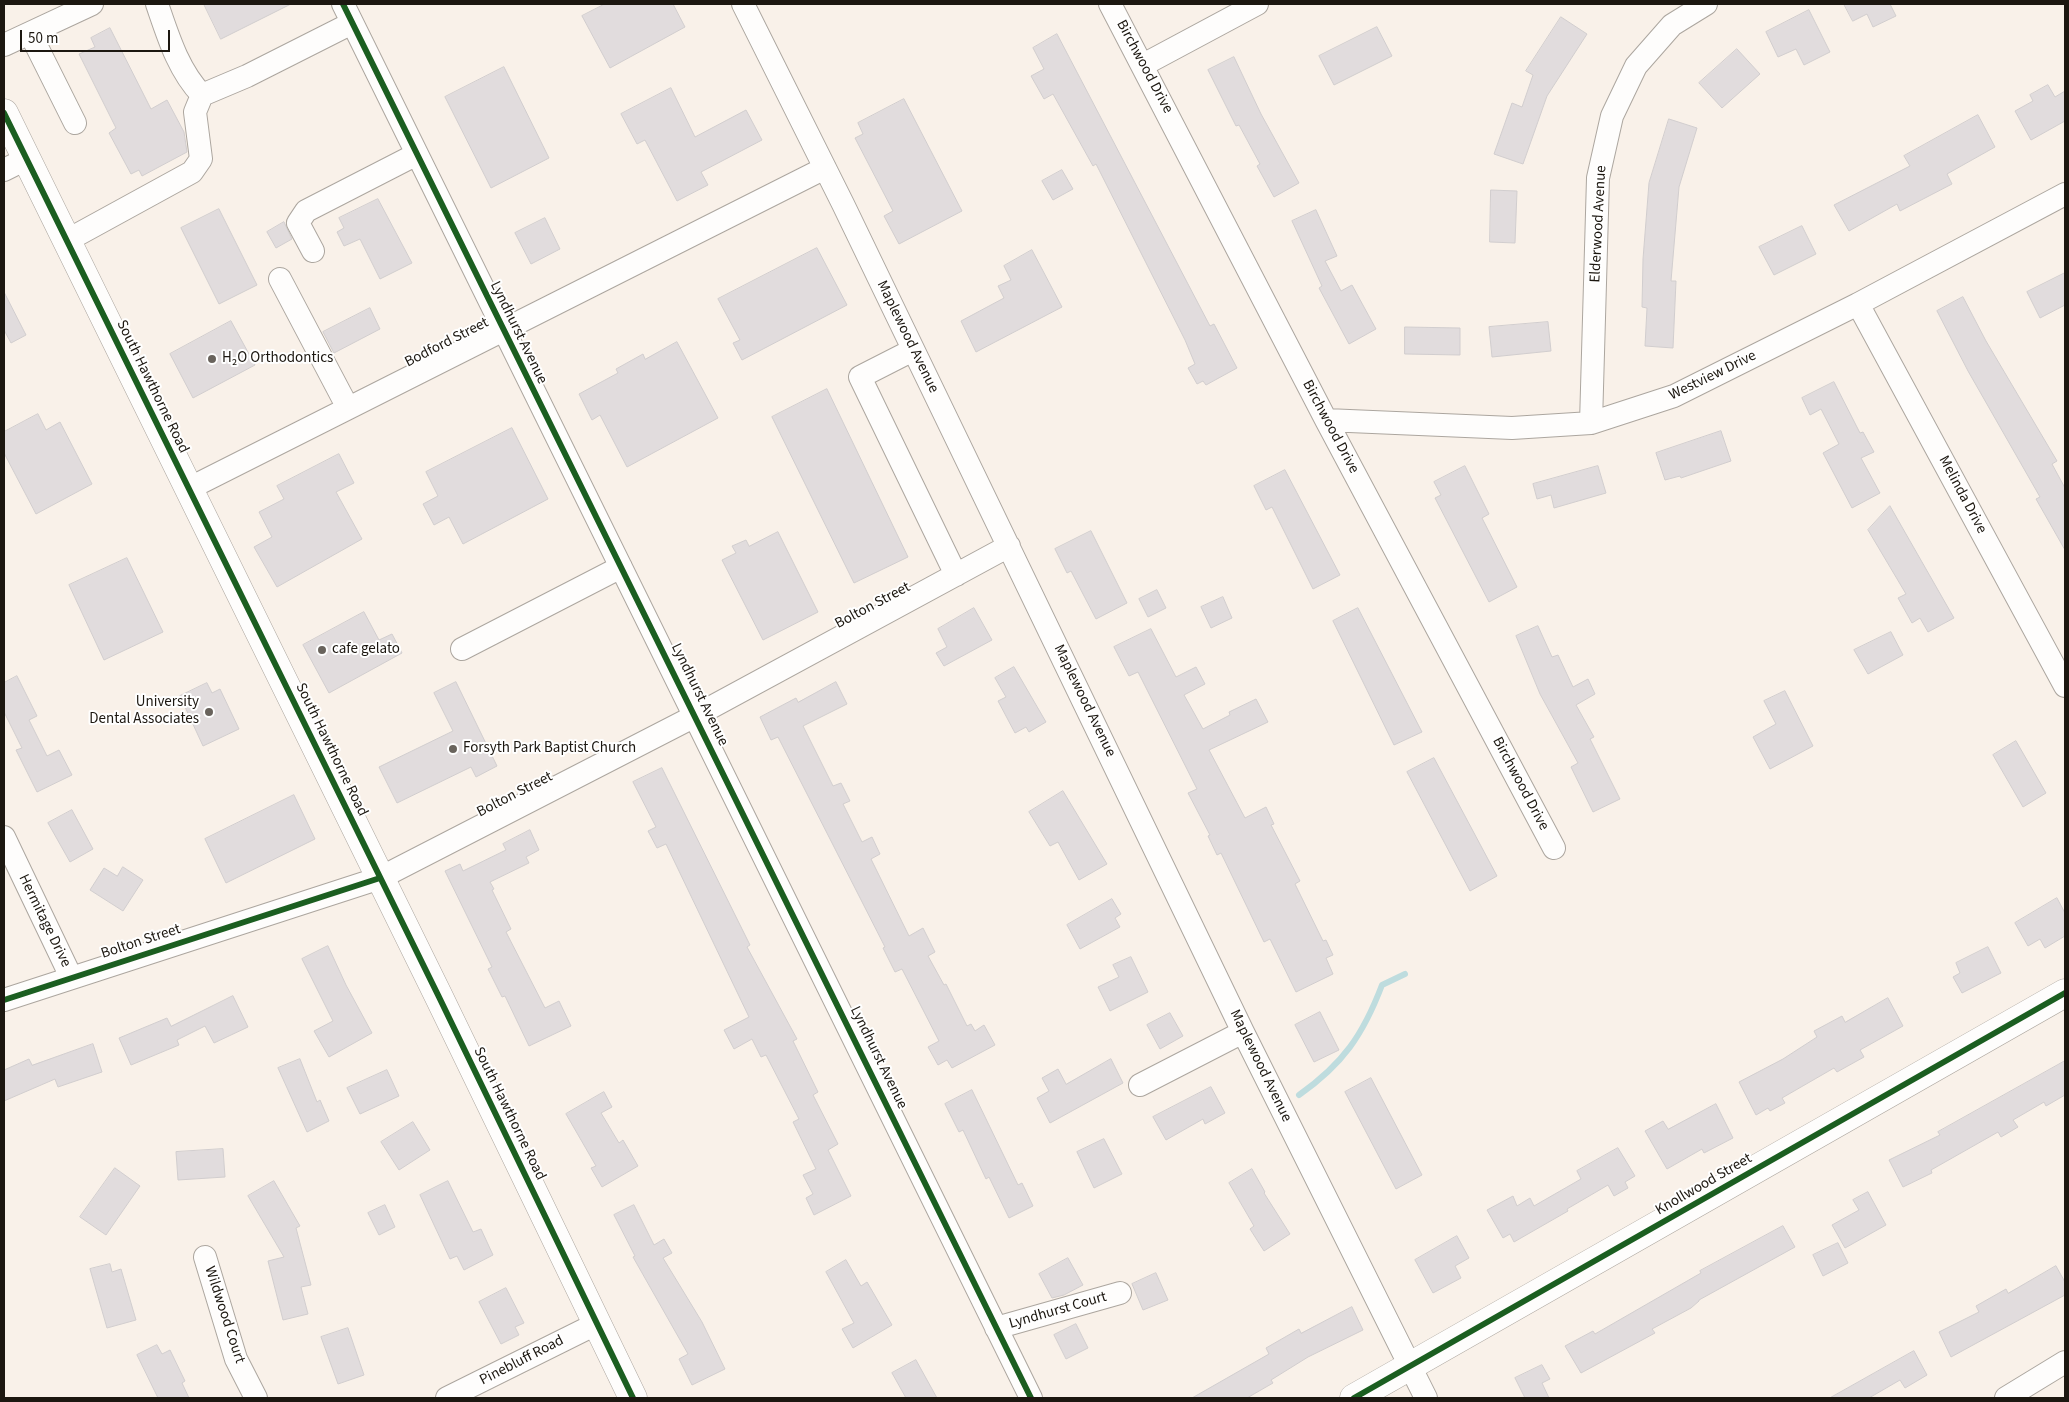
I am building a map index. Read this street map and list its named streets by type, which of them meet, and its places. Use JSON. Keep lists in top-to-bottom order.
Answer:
{
  "streets": {
    "main road": ["South Hawthorne Road", "Knollwood Street"],
    "street": [
      "Birchwood Drive",
      "Elderwood Avenue",
      "Lyndhurst Avenue",
      "Maplewood Avenue",
      "Bodford Street",
      "Westview Drive",
      "Melinda Drive",
      "Bolton Street",
      "Hermitage Drive",
      "Lyndhurst Court",
      "Wildwood Court",
      "Pinebluff Road"
    ]
  },
  "crossings": [
    ["Birchwood Drive", "Westview Drive"],
    ["Elderwood Avenue", "Westview Drive"],
    ["Lyndhurst Avenue", "Bodford Street"],
    ["Lyndhurst Avenue", "Bolton Street"],
    ["Lyndhurst Avenue", "Lyndhurst Court"],
    ["Maplewood Avenue", "Bodford Street"],
    ["Maplewood Avenue", "Bolton Street"],
    ["Maplewood Avenue", "Knollwood Street"],
    ["Bodford Street", "South Hawthorne Road"],
    ["Westview Drive", "Melinda Drive"],
    ["South Hawthorne Road", "Bolton Street"],
    ["South Hawthorne Road", "Pinebluff Road"],
    ["Bolton Street", "Hermitage Drive"]
  ],
  "places": [
    "H₂O Orthodontics",
    "cafe gelato",
    "University Dental Associates",
    "Forsyth Park Baptist Church"
  ],
  "scale_bar": "50 m"
}
